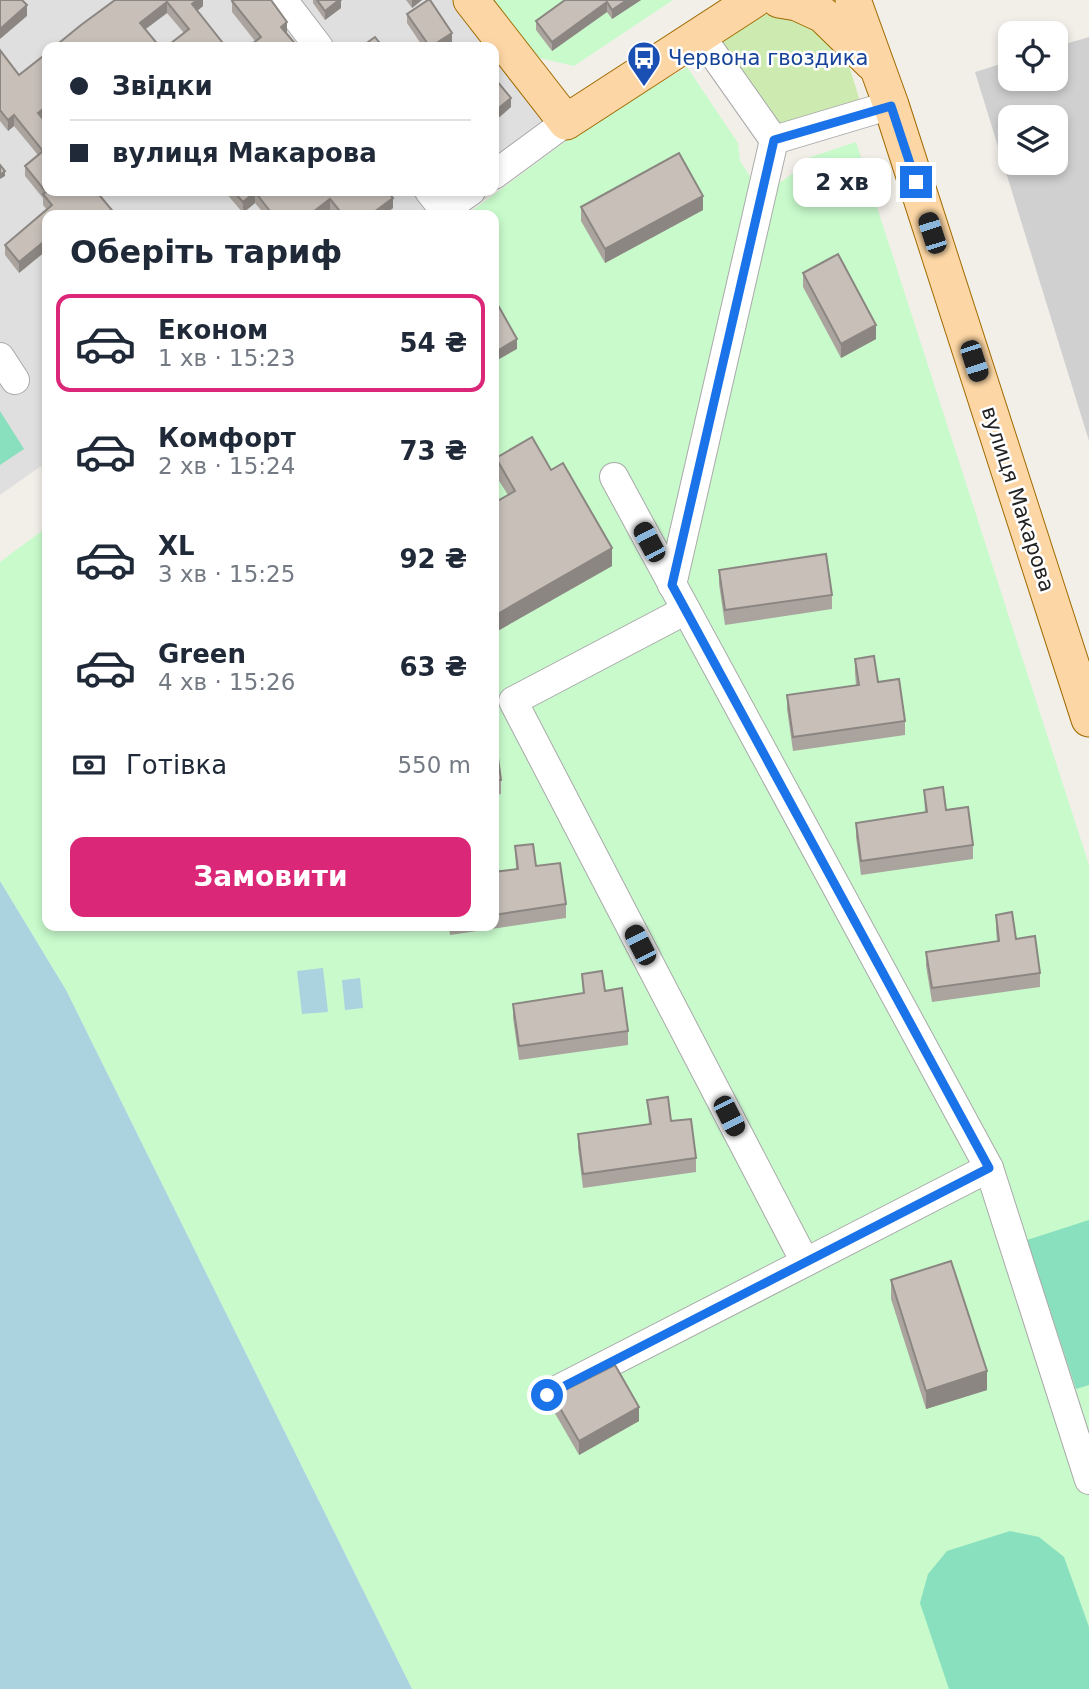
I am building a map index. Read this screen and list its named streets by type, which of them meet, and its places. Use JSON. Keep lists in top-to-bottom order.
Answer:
{
  "streets": {
    "main road": ["вулиця Макарова"]
  },
  "places": {
    "bus stop": ["Червона гвоздика"]
  },
  "page": {
    "banner": ["Звідки", "вулиця Макарова"],
    "bubble": "2 хв",
    "heading": "Оберіть тариф",
    "list": [
      {
        "name": "Економ",
        "note": "1 хв · 15:23",
        "value": "54 ₴"
      },
      {
        "name": "Комфорт",
        "note": "2 хв · 15:24",
        "value": "73 ₴"
      },
      {
        "name": "XL",
        "note": "3 хв · 15:25",
        "value": "92 ₴"
      },
      {
        "name": "Green",
        "note": "4 хв · 15:26",
        "value": "63 ₴"
      }
    ],
    "pay": ["Готівка", "550 m"],
    "buttons": "Замовити"
  }
}
